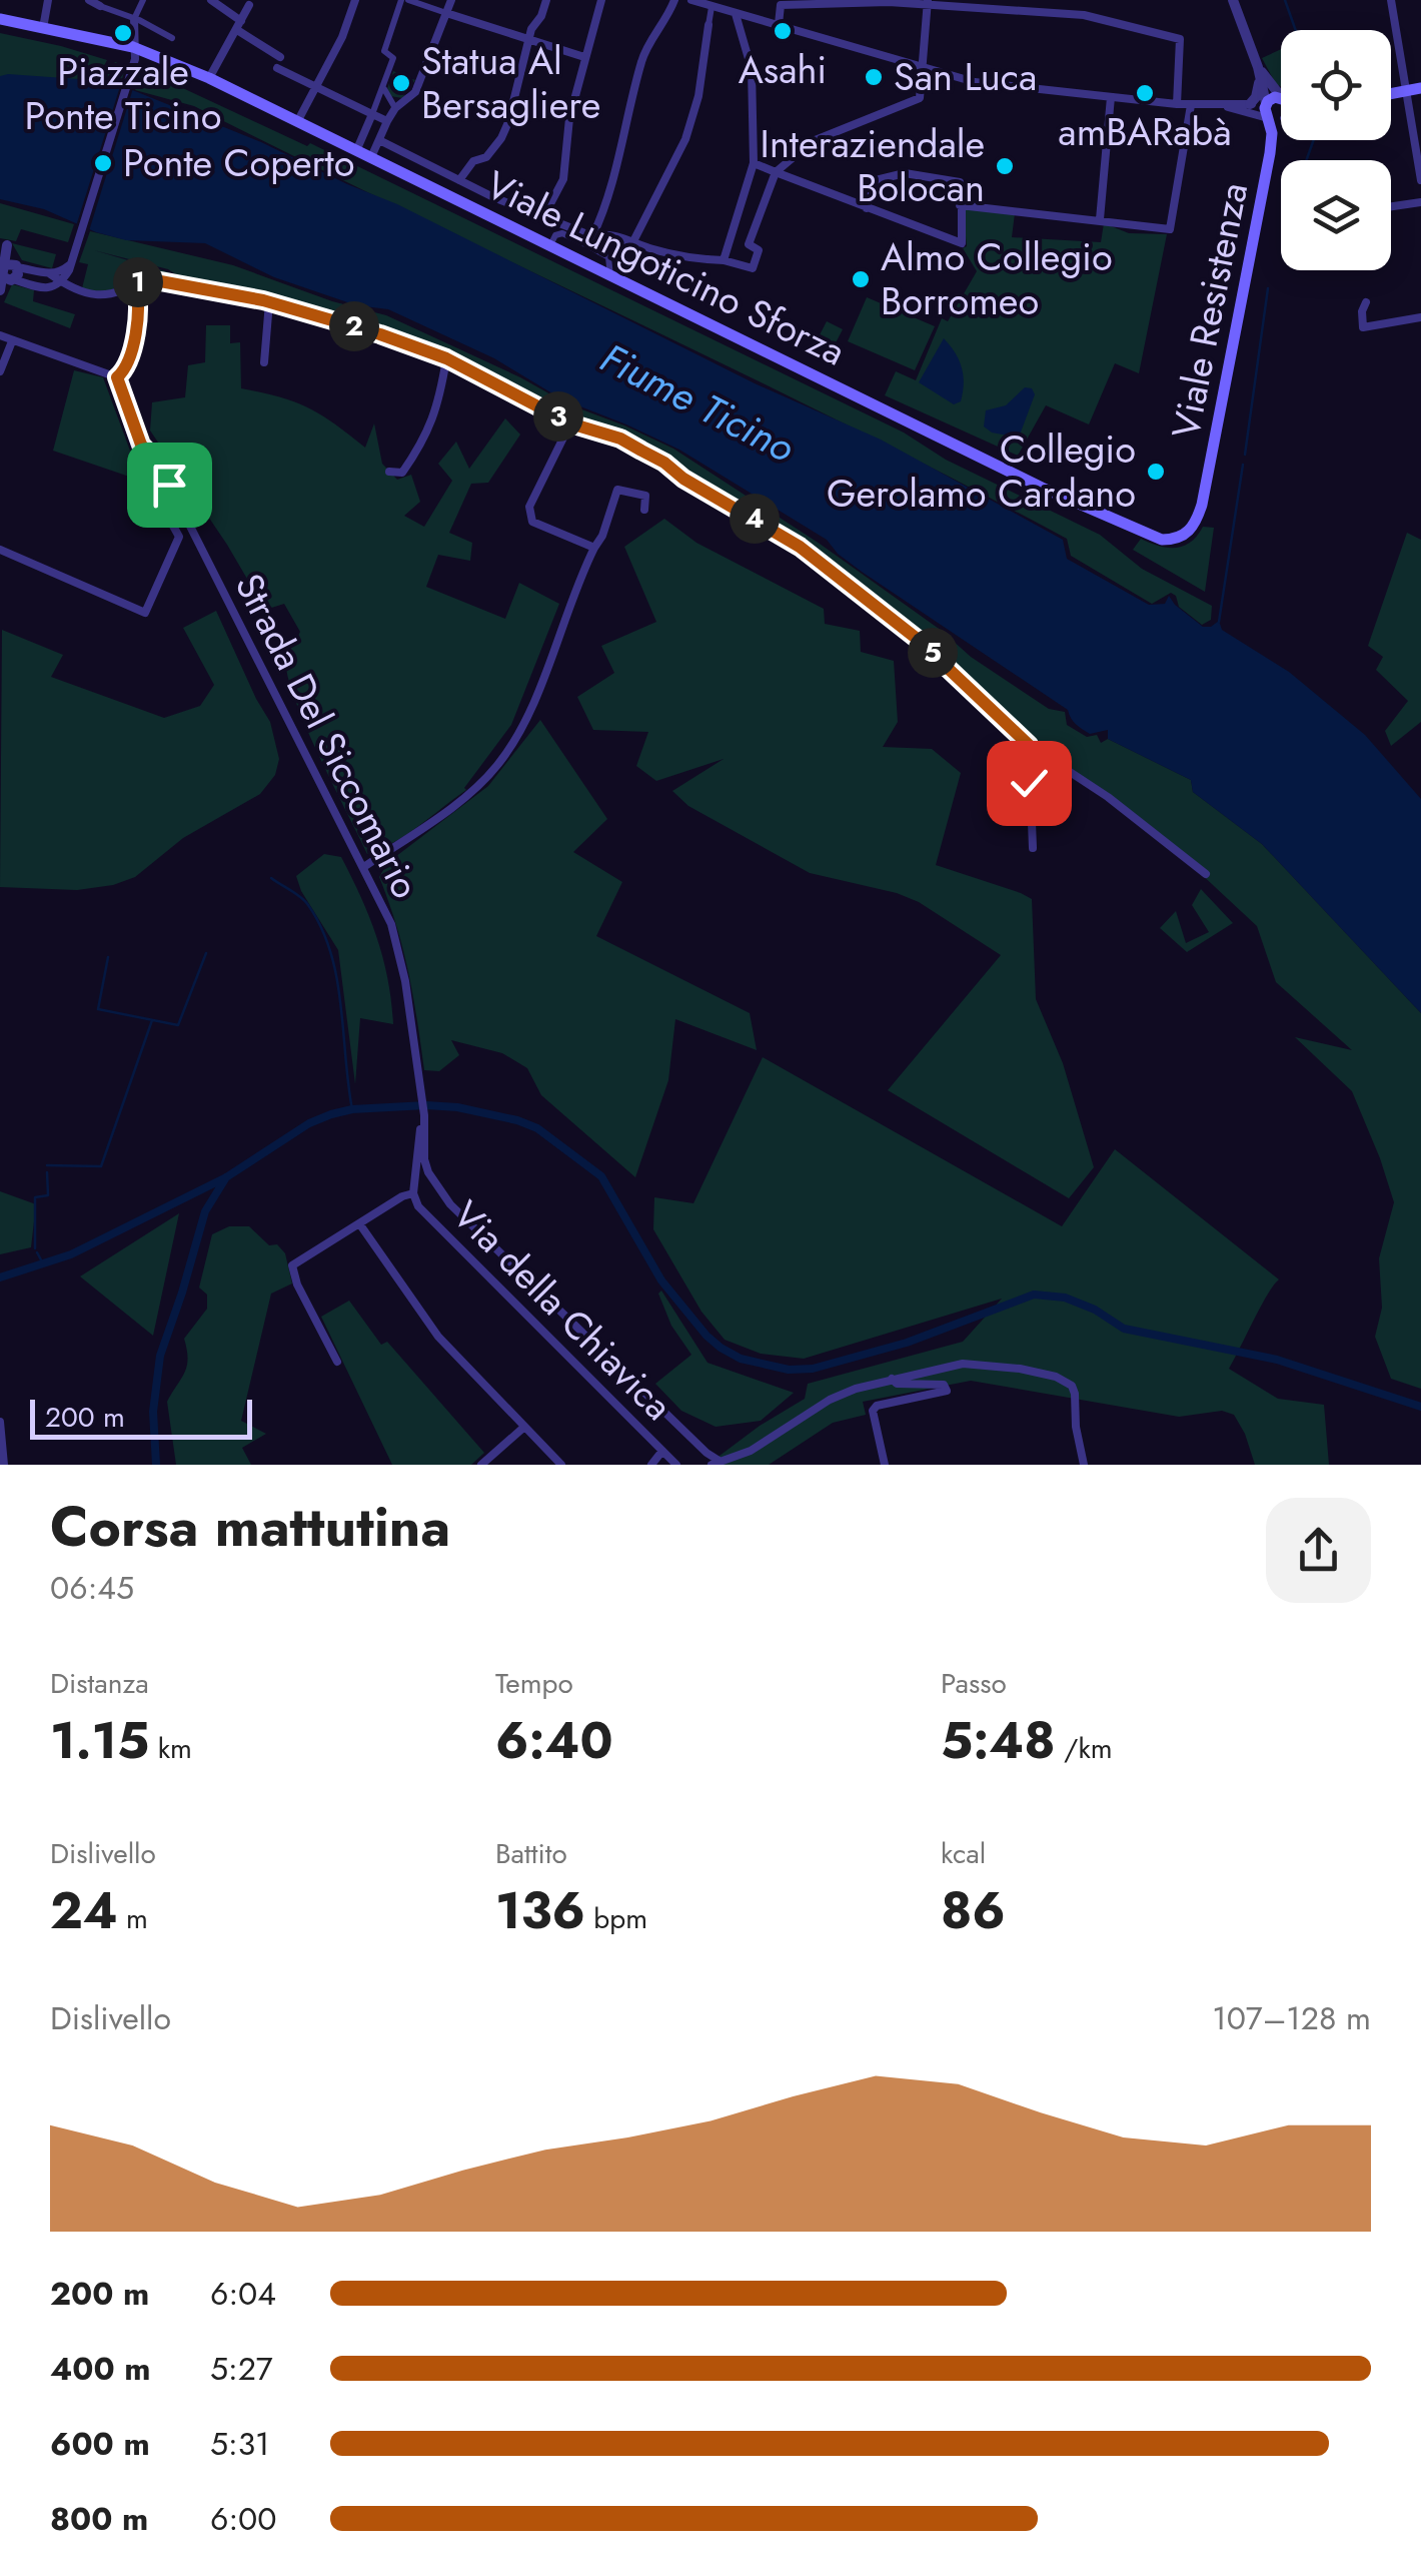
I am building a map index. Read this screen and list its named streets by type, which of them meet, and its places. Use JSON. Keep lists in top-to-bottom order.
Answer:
{
  "streets": {
    "main road": ["Viale Lungoticino Sforza", "Viale Resistenza"],
    "street": ["Strada Del Siccomario", "Via della Chiavica"]
  },
  "crossings": [
    ["Viale Lungoticino Sforza", "Viale Resistenza"]
  ],
  "water": ["Fiume Ticino"],
  "places": [
    "Asahi",
    "Piazzale Ponte Ticino",
    "San Luca",
    "Statua Al Bersagliere",
    "amBARabà",
    "Ponte Coperto",
    "Interaziendale Bolocan",
    "Almo Collegio Borromeo",
    "Collegio Gerolamo Cardano"
  ],
  "scale_bar": "200 m",
  "page": {
    "pins": [
      "1",
      "2",
      "3",
      "4",
      "5"
    ],
    "scale": "200 m",
    "heading": ["Corsa mattutina", "06:45"],
    "stats": [
      ["Distanza", "1.15 km"],
      ["Tempo", "6:40"],
      ["Passo", "5:48 /km"],
      ["Dislivello", "24 m"],
      ["Battito", "136 bpm"],
      ["kcal", "86"]
    ],
    "chart": ["Dislivello", "107–128 m"],
    "list": [
      {
        "name": "200 m",
        "note": "6:04"
      },
      {
        "name": "400 m",
        "note": "5:27"
      },
      {
        "name": "600 m",
        "note": "5:31"
      },
      {
        "name": "800 m",
        "note": "6:00"
      }
    ]
  }
}
